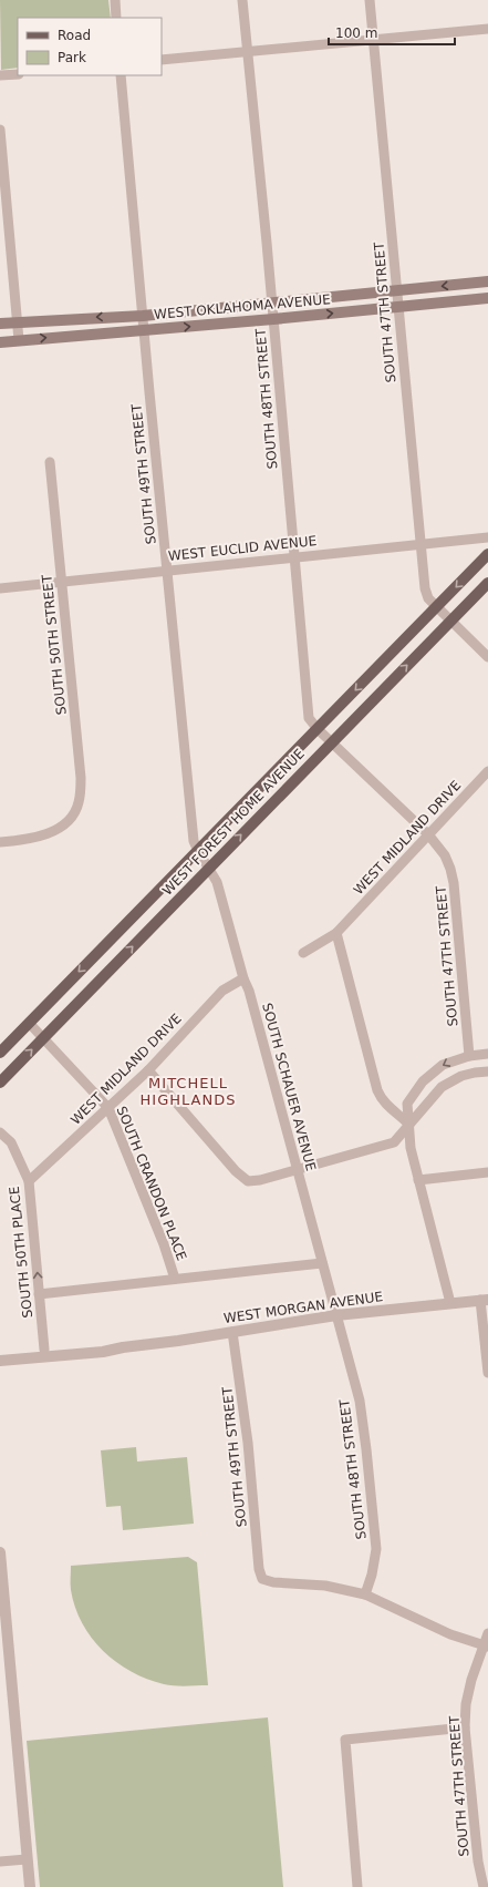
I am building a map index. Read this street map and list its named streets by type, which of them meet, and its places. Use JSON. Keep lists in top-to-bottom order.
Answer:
{
  "streets": {
    "main road": ["WEST OKLAHOMA AVENUE", "WEST FOREST HOME AVENUE"],
    "street": [
      "SOUTH 47TH STREET",
      "SOUTH 48TH STREET",
      "SOUTH 49TH STREET",
      "WEST EUCLID AVENUE",
      "SOUTH 50TH STREET",
      "WEST MIDLAND DRIVE",
      "SOUTH SCHAUER AVENUE",
      "SOUTH CRANDON PLACE",
      "SOUTH 50TH PLACE",
      "WEST MORGAN AVENUE"
    ]
  },
  "crossings": [
    ["WEST OKLAHOMA AVENUE", "SOUTH 47TH STREET"],
    ["WEST OKLAHOMA AVENUE", "SOUTH 48TH STREET"],
    ["WEST OKLAHOMA AVENUE", "SOUTH 49TH STREET"],
    ["SOUTH 47TH STREET", "SOUTH 48TH STREET"],
    ["SOUTH 47TH STREET", "WEST EUCLID AVENUE"],
    ["SOUTH 47TH STREET", "WEST FOREST HOME AVENUE"],
    ["SOUTH 47TH STREET", "WEST MIDLAND DRIVE"],
    ["SOUTH 48TH STREET", "SOUTH 49TH STREET"],
    ["SOUTH 48TH STREET", "WEST EUCLID AVENUE"],
    ["SOUTH 48TH STREET", "WEST FOREST HOME AVENUE"],
    ["SOUTH 48TH STREET", "SOUTH SCHAUER AVENUE"],
    ["SOUTH 48TH STREET", "WEST MORGAN AVENUE"],
    ["SOUTH 49TH STREET", "WEST EUCLID AVENUE"],
    ["SOUTH 49TH STREET", "WEST FOREST HOME AVENUE"],
    ["SOUTH 49TH STREET", "SOUTH SCHAUER AVENUE"],
    ["SOUTH 49TH STREET", "WEST MORGAN AVENUE"],
    ["WEST EUCLID AVENUE", "SOUTH 50TH STREET"],
    ["WEST FOREST HOME AVENUE", "SOUTH SCHAUER AVENUE"],
    ["WEST FOREST HOME AVENUE", "SOUTH CRANDON PLACE"],
    ["WEST MIDLAND DRIVE", "SOUTH SCHAUER AVENUE"],
    ["WEST MIDLAND DRIVE", "SOUTH CRANDON PLACE"],
    ["WEST MIDLAND DRIVE", "SOUTH 50TH PLACE"],
    ["SOUTH SCHAUER AVENUE", "WEST MORGAN AVENUE"],
    ["SOUTH 50TH PLACE", "WEST MORGAN AVENUE"]
  ],
  "one_way": ["SOUTH 50TH PLACE"],
  "districts": ["MITCHELL HIGHLANDS"],
  "legend": ["Road", "Park"],
  "scale_bar": "100 m"
}
